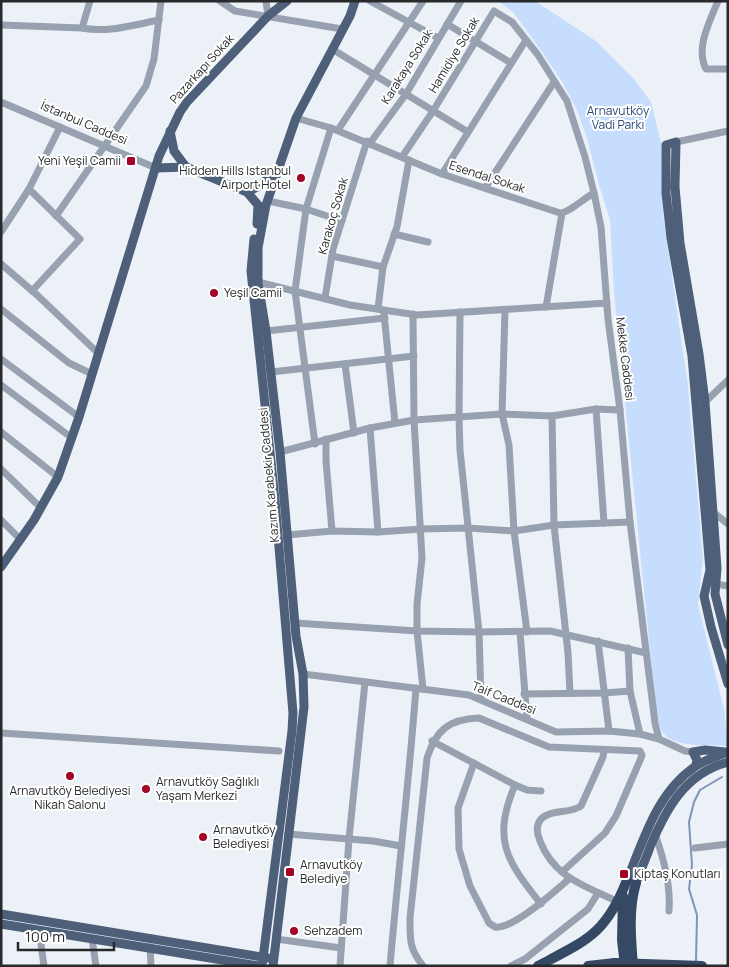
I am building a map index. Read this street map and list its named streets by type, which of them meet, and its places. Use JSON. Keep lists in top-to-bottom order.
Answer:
{
  "streets": {
    "main road": ["Pazarkapı Sokak", "Kazım Karabekir Caddesi"],
    "street": [
      "Hamidiye Sokak",
      "Karakaya Sokak",
      "İstanbul Caddesi",
      "Esendal Sokak",
      "Karakoç Sokak",
      "Mekke Caddesi",
      "Taif Caddesi"
    ]
  },
  "crossings": [
    ["Hamidiye Sokak", "Esendal Sokak"],
    ["Hamidiye Sokak", "Mekke Caddesi"],
    ["Karakaya Sokak", "Esendal Sokak"],
    ["Karakaya Sokak", "Karakoç Sokak"],
    ["Pazarkapı Sokak", "İstanbul Caddesi"],
    ["Esendal Sokak", "Karakoç Sokak"],
    ["Esendal Sokak", "Kazım Karabekir Caddesi"],
    ["Mekke Caddesi", "Taif Caddesi"],
    ["Kazım Karabekir Caddesi", "Taif Caddesi"]
  ],
  "parks": ["Arnavutköy Vadi Parkı"],
  "places": {
    "transit": ["Yeni Yeşil Camii", "Arnavutköy Belediye", "Kiptaş Konutları"],
    "other": [
      "Hidden Hills Istanbul Airport Hotel",
      "Yeşil Camii",
      "Arnavutköy Belediyesi Nikah Salonu",
      "Arnavutköy Sağlıklı Yaşam Merkezi",
      "Arnavutköy Belediyesi",
      "Sehzadem"
    ]
  },
  "scale_bar": "100 m"
}
